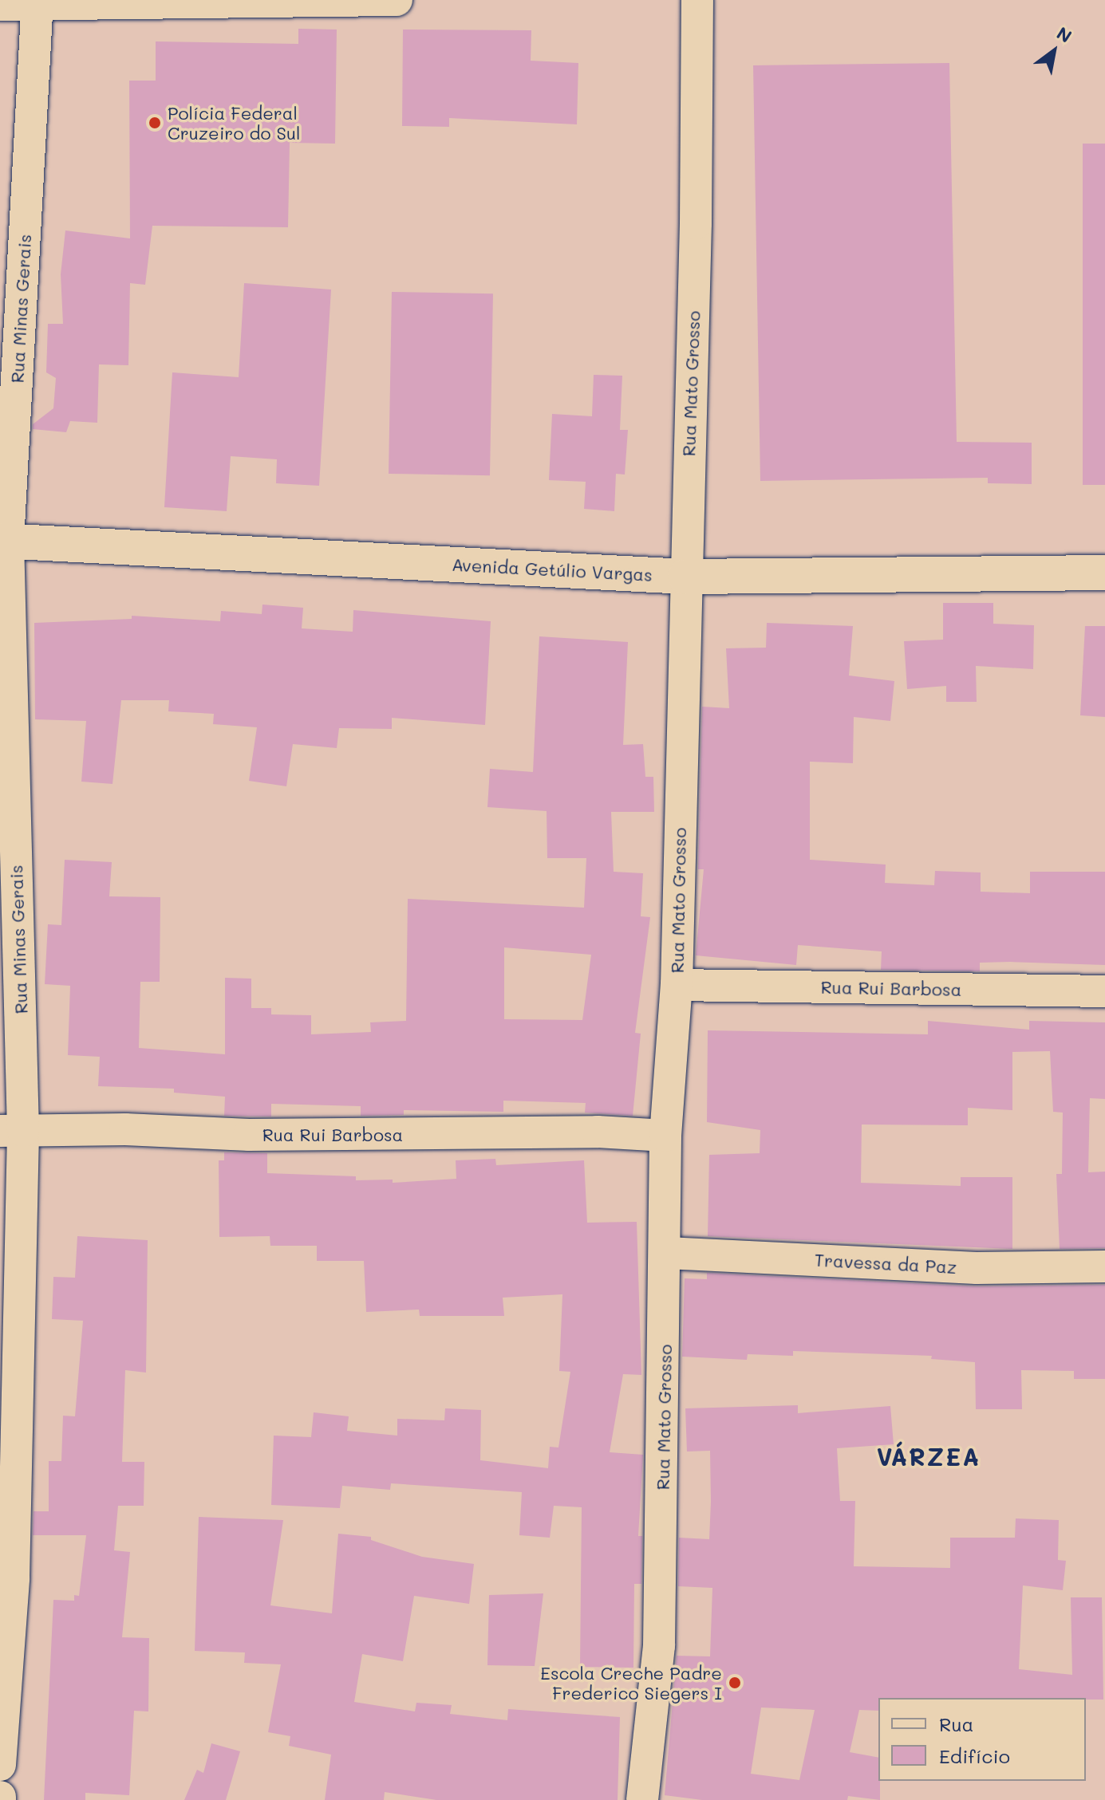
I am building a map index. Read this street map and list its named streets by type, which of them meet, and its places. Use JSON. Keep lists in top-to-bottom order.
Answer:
{
  "streets": {
    "street": [
      "Rua Minas Gerais",
      "Rua Mato Grosso",
      "Avenida Getúlio Vargas",
      "Rua Rui Barbosa",
      "Travessa da Paz"
    ]
  },
  "crossings": [
    ["Rua Minas Gerais", "Avenida Getúlio Vargas"],
    ["Rua Minas Gerais", "Rua Rui Barbosa"],
    ["Rua Mato Grosso", "Avenida Getúlio Vargas"],
    ["Rua Mato Grosso", "Rua Rui Barbosa"],
    ["Rua Mato Grosso", "Travessa da Paz"]
  ],
  "districts": ["VÁRZEA"],
  "places": ["Polícia Federal Cruzeiro do Sul", "Escola Creche Padre Frederico Siegers I"],
  "legend": ["Rua", "Edifício"],
  "north": "top right"
}
